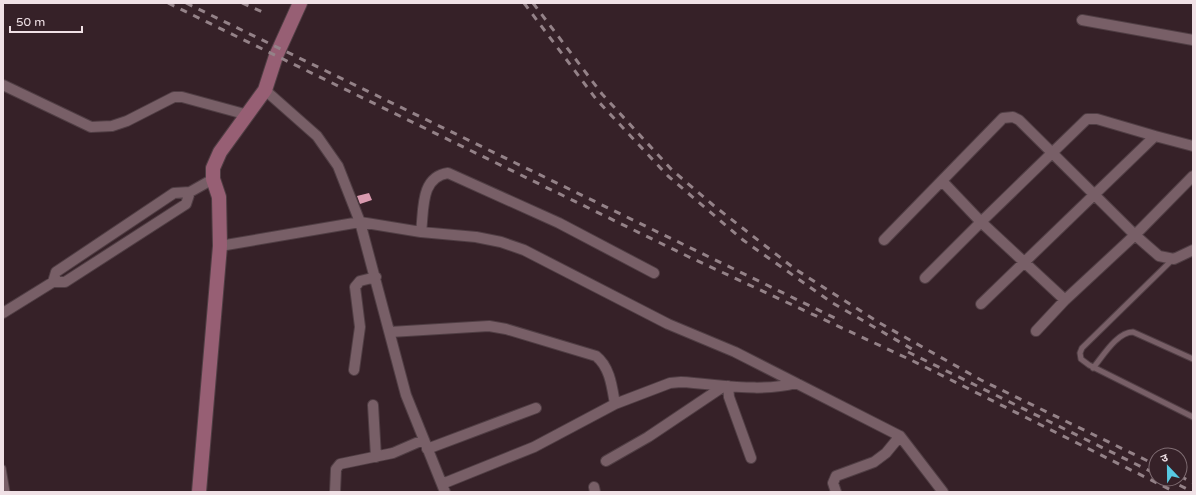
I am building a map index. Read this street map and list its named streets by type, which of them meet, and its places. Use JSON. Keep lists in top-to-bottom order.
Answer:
{
  "scale_bar": "50 m",
  "north": "top"
}
